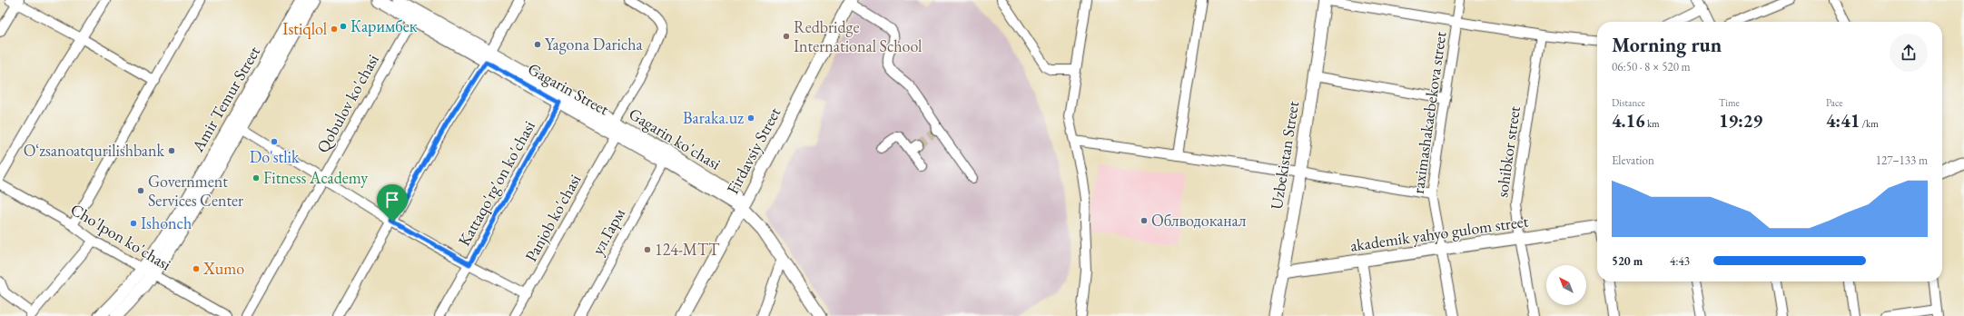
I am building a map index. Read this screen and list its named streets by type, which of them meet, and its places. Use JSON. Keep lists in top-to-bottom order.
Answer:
{
  "streets": {
    "main road": [
      "Gagarin Street",
      "Amir Temur Street",
      "Gagarin ko'chasi",
      "Firdavsiy Street",
      "Uzbekistan Street",
      "akademik yahyo gulom street"
    ],
    "street": [
      "Qobulov ko'chasi",
      "raximashakaebekova street",
      "sohibkor street",
      "Kattaqo'rg'on ko'chasi",
      "Panjob ko'chasi",
      "ул.Гарм",
      "Cho'lpon ko'chasi"
    ]
  },
  "crossings": [
    ["Gagarin Street", "Qobulov ko'chasi"],
    ["Gagarin Street", "Gagarin ko'chasi"],
    ["Gagarin Street", "Firdavsiy Street"],
    ["Gagarin Street", "Kattaqo'rg'on ko'chasi"],
    ["Gagarin Street", "Panjob ko'chasi"],
    ["Gagarin Street", "ул.Гарм"],
    ["Amir Temur Street", "Cho'lpon ko'chasi"],
    ["raximashakaebekova street", "akademik yahyo gulom street"],
    ["Gagarin ko'chasi", "Firdavsiy Street"],
    ["sohibkor street", "akademik yahyo gulom street"],
    ["Uzbekistan Street", "akademik yahyo gulom street"]
  ],
  "places": [
    "Каримбек",
    "Istiqlol",
    "Redbridge International School",
    "Yagona Daricha",
    "Baraka.uz",
    "Do'stlik",
    "Oʻzsanoatqurilishbank",
    "Fitness Academy",
    "Government Services Center",
    "Облводоканал",
    "Ishonch",
    "124-MTT",
    "Xumo"
  ],
  "north": "top left",
  "page": {
    "heading": ["Morning run", "06:50 · 8 × 520 m"],
    "stats": [
      ["Distance", "4.16 km"],
      ["Time", "19:29"],
      ["Pace", "4:41 /km"]
    ],
    "chart": ["Elevation", "127–133 m"],
    "list": [
      {
        "name": "520 m",
        "note": "4:43"
      }
    ]
  }
}
